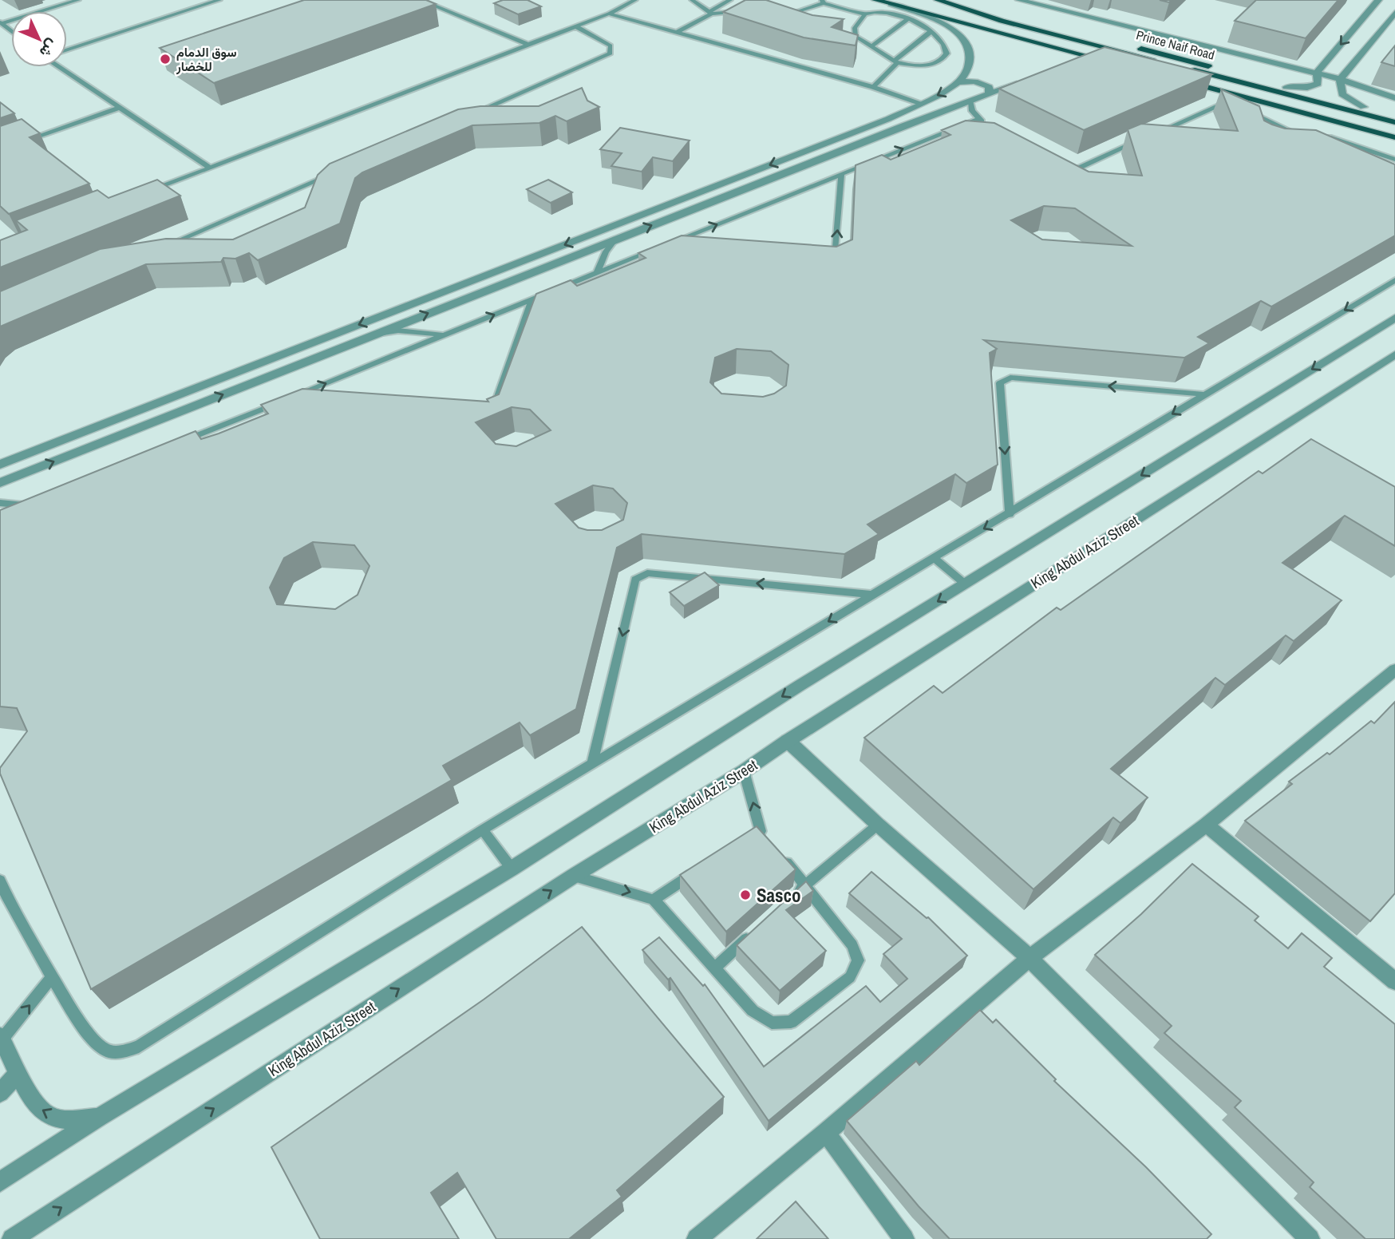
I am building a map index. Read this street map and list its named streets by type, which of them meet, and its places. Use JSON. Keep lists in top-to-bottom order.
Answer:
{
  "streets": {
    "main road": ["Prince Naif Road"],
    "street": ["King Abdul Aziz Street"]
  },
  "places": ["سوق الدمام للخضار", "Sasco"],
  "north": "bottom right"
}
